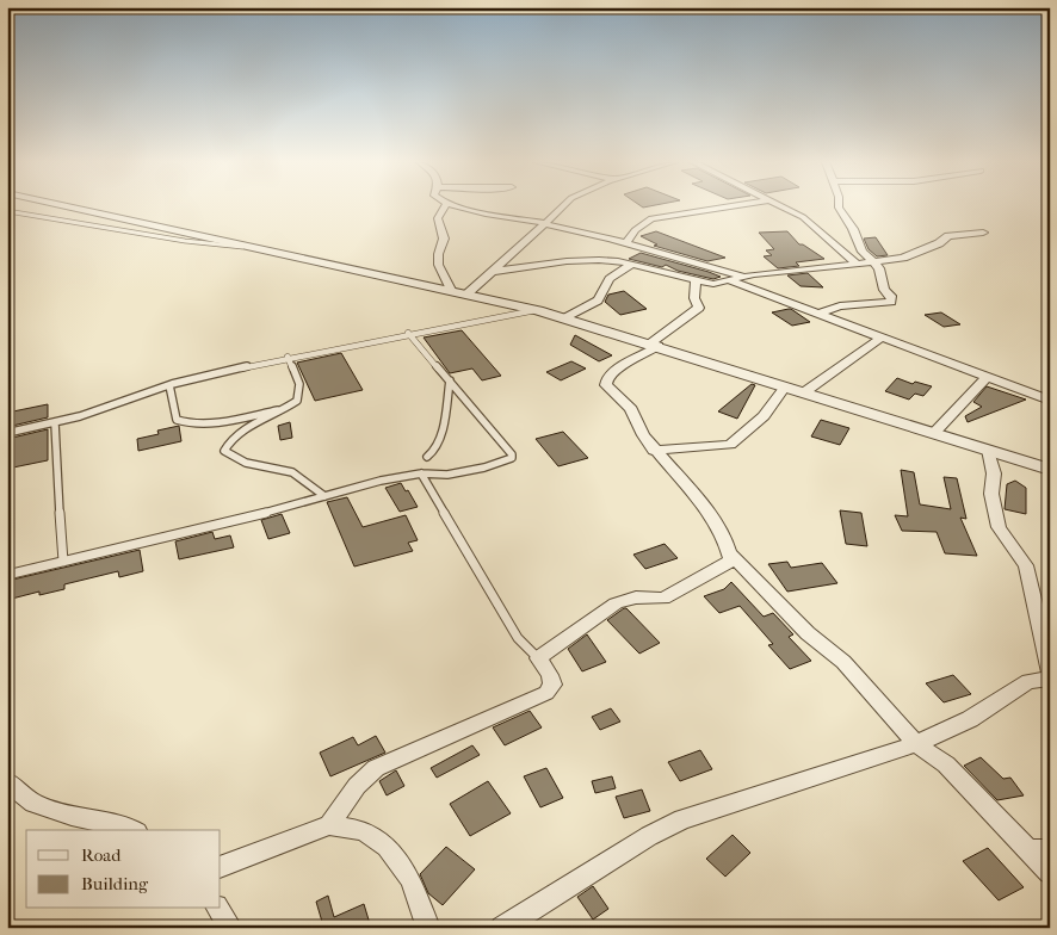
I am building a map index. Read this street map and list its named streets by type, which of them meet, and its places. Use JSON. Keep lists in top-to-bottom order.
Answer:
{
  "legend": ["Road", "Building"]
}
